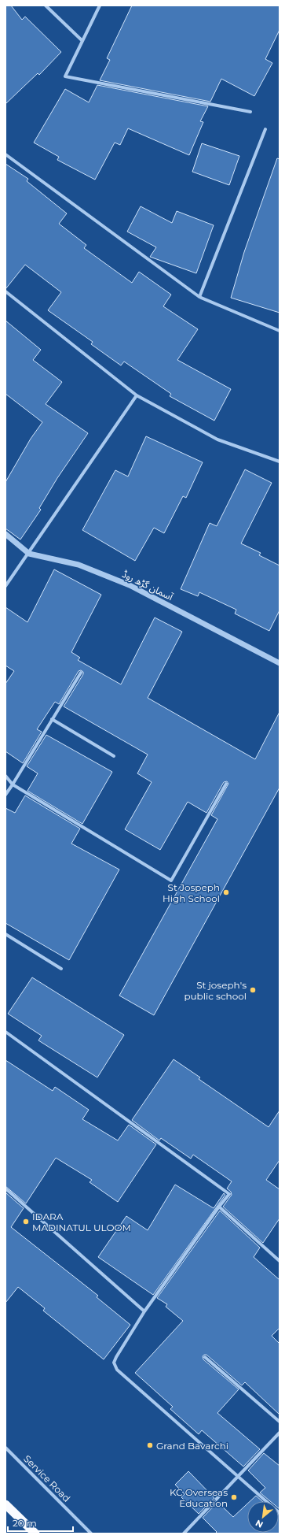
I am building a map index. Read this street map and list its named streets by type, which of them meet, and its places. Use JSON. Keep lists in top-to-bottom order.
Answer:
{
  "streets": {
    "street": ["آسمان گڑھ روڈ", "Service Road"]
  },
  "places": [
    "St Jospeph High School",
    "St joseph's public school",
    "IDARA MADINATUL ULOOM",
    "Grand Bavarchi",
    "KC Overseas Education"
  ],
  "scale_bar": "20 m",
  "north": "bottom left"
}
